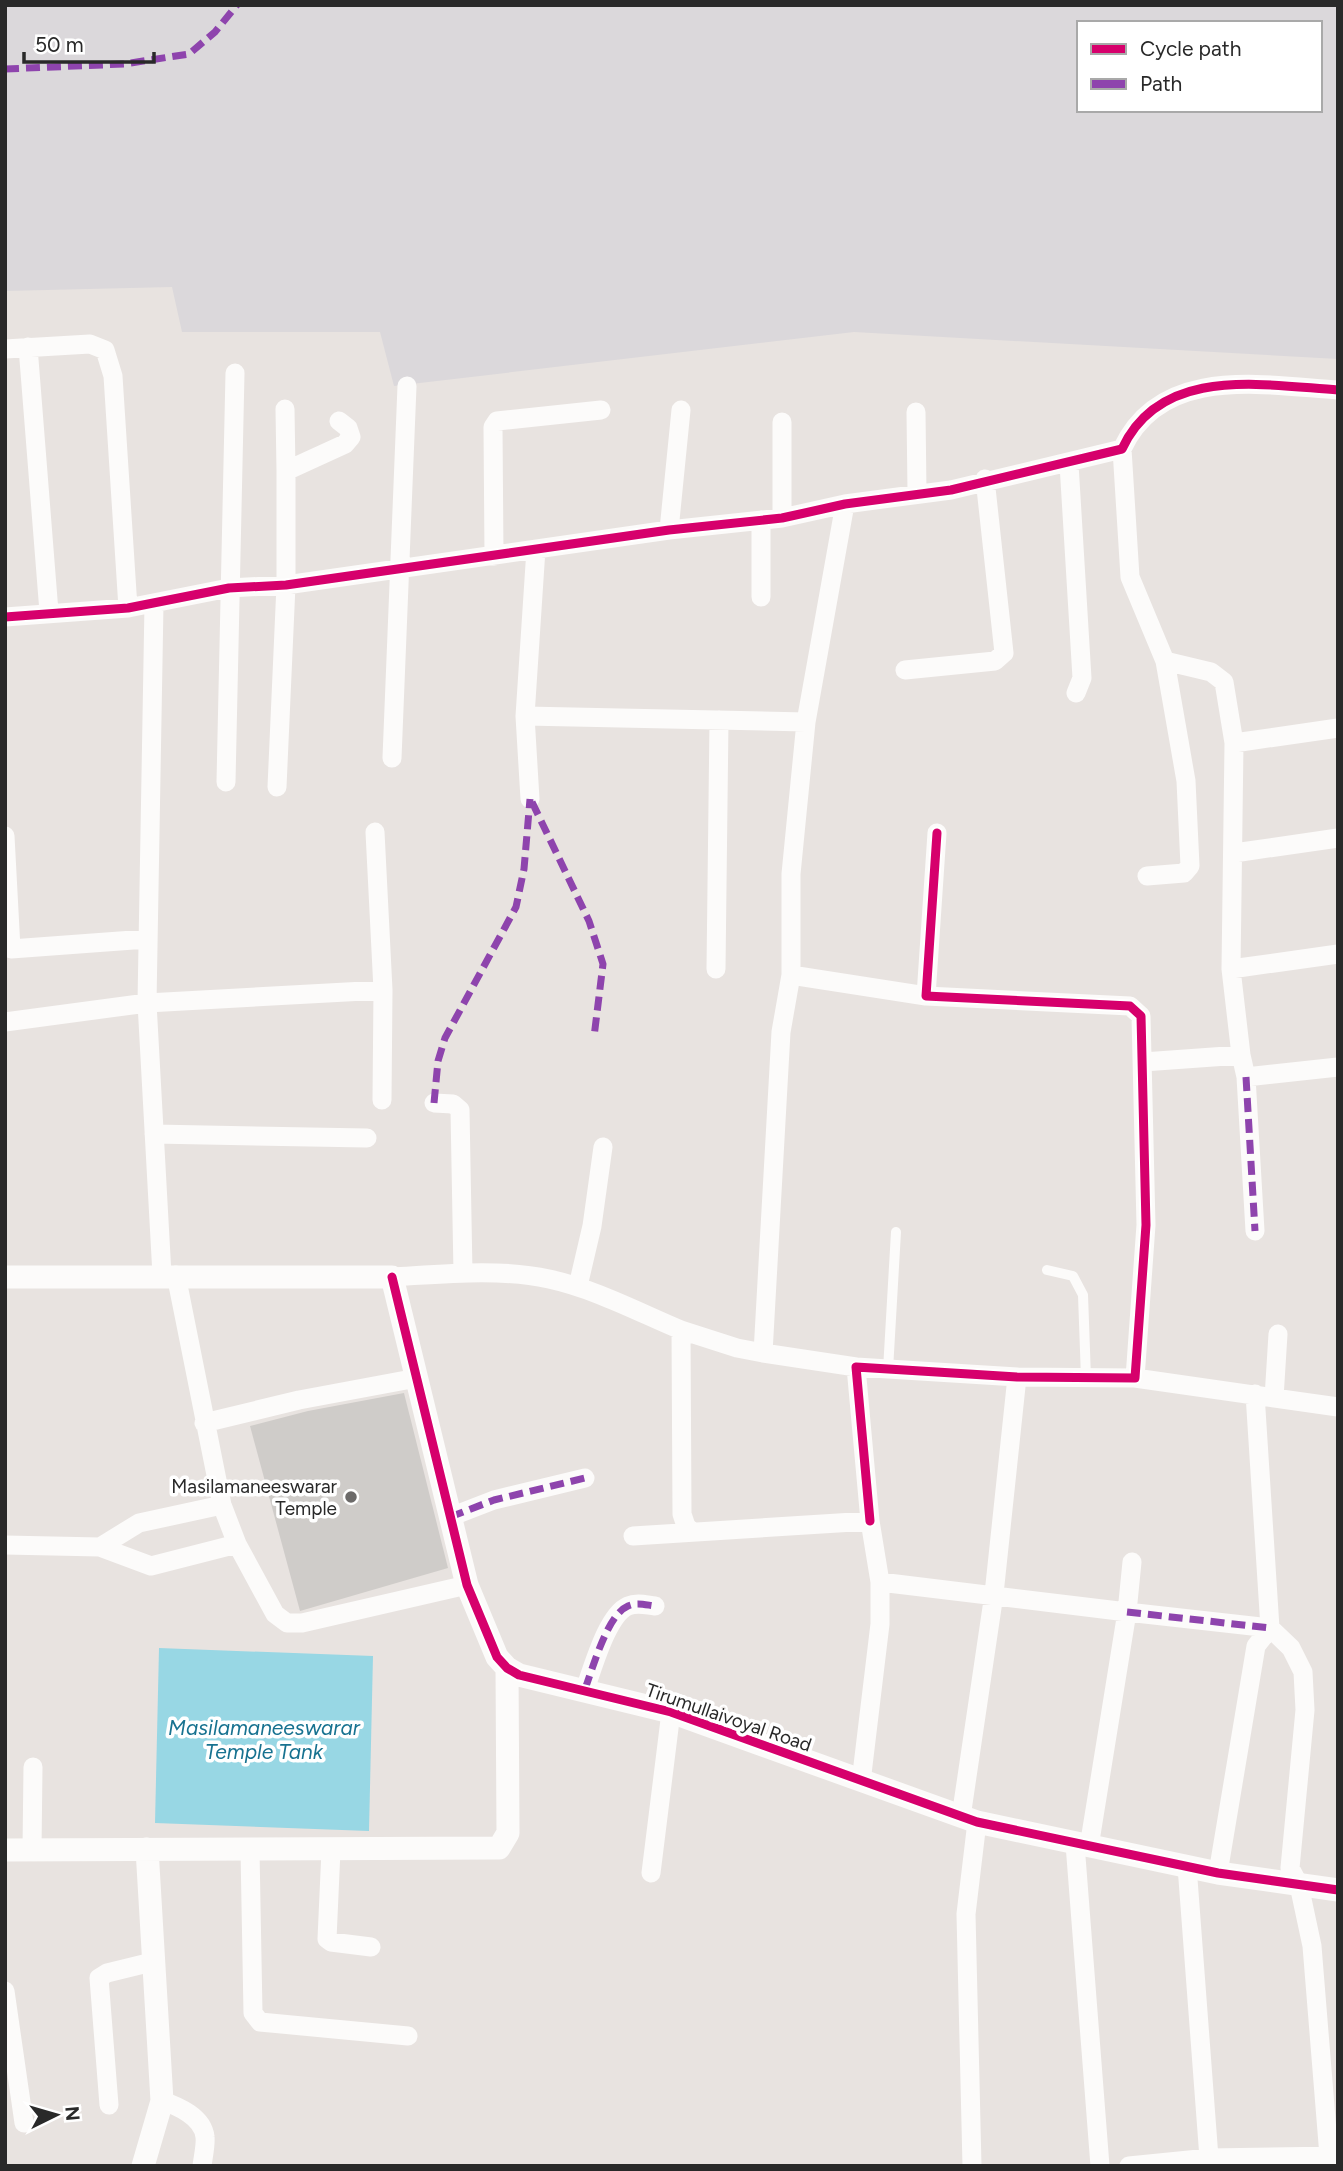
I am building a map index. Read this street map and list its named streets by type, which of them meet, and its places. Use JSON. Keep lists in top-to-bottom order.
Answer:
{
  "streets": {
    "street": ["Tirumullaivoyal Road"]
  },
  "water": ["Masilamaneeswarar Temple Tank"],
  "places": ["Masilamaneeswarar Temple"],
  "legend": ["Cycle path", "Path"],
  "scale_bar": "50 m",
  "north": "right"
}
